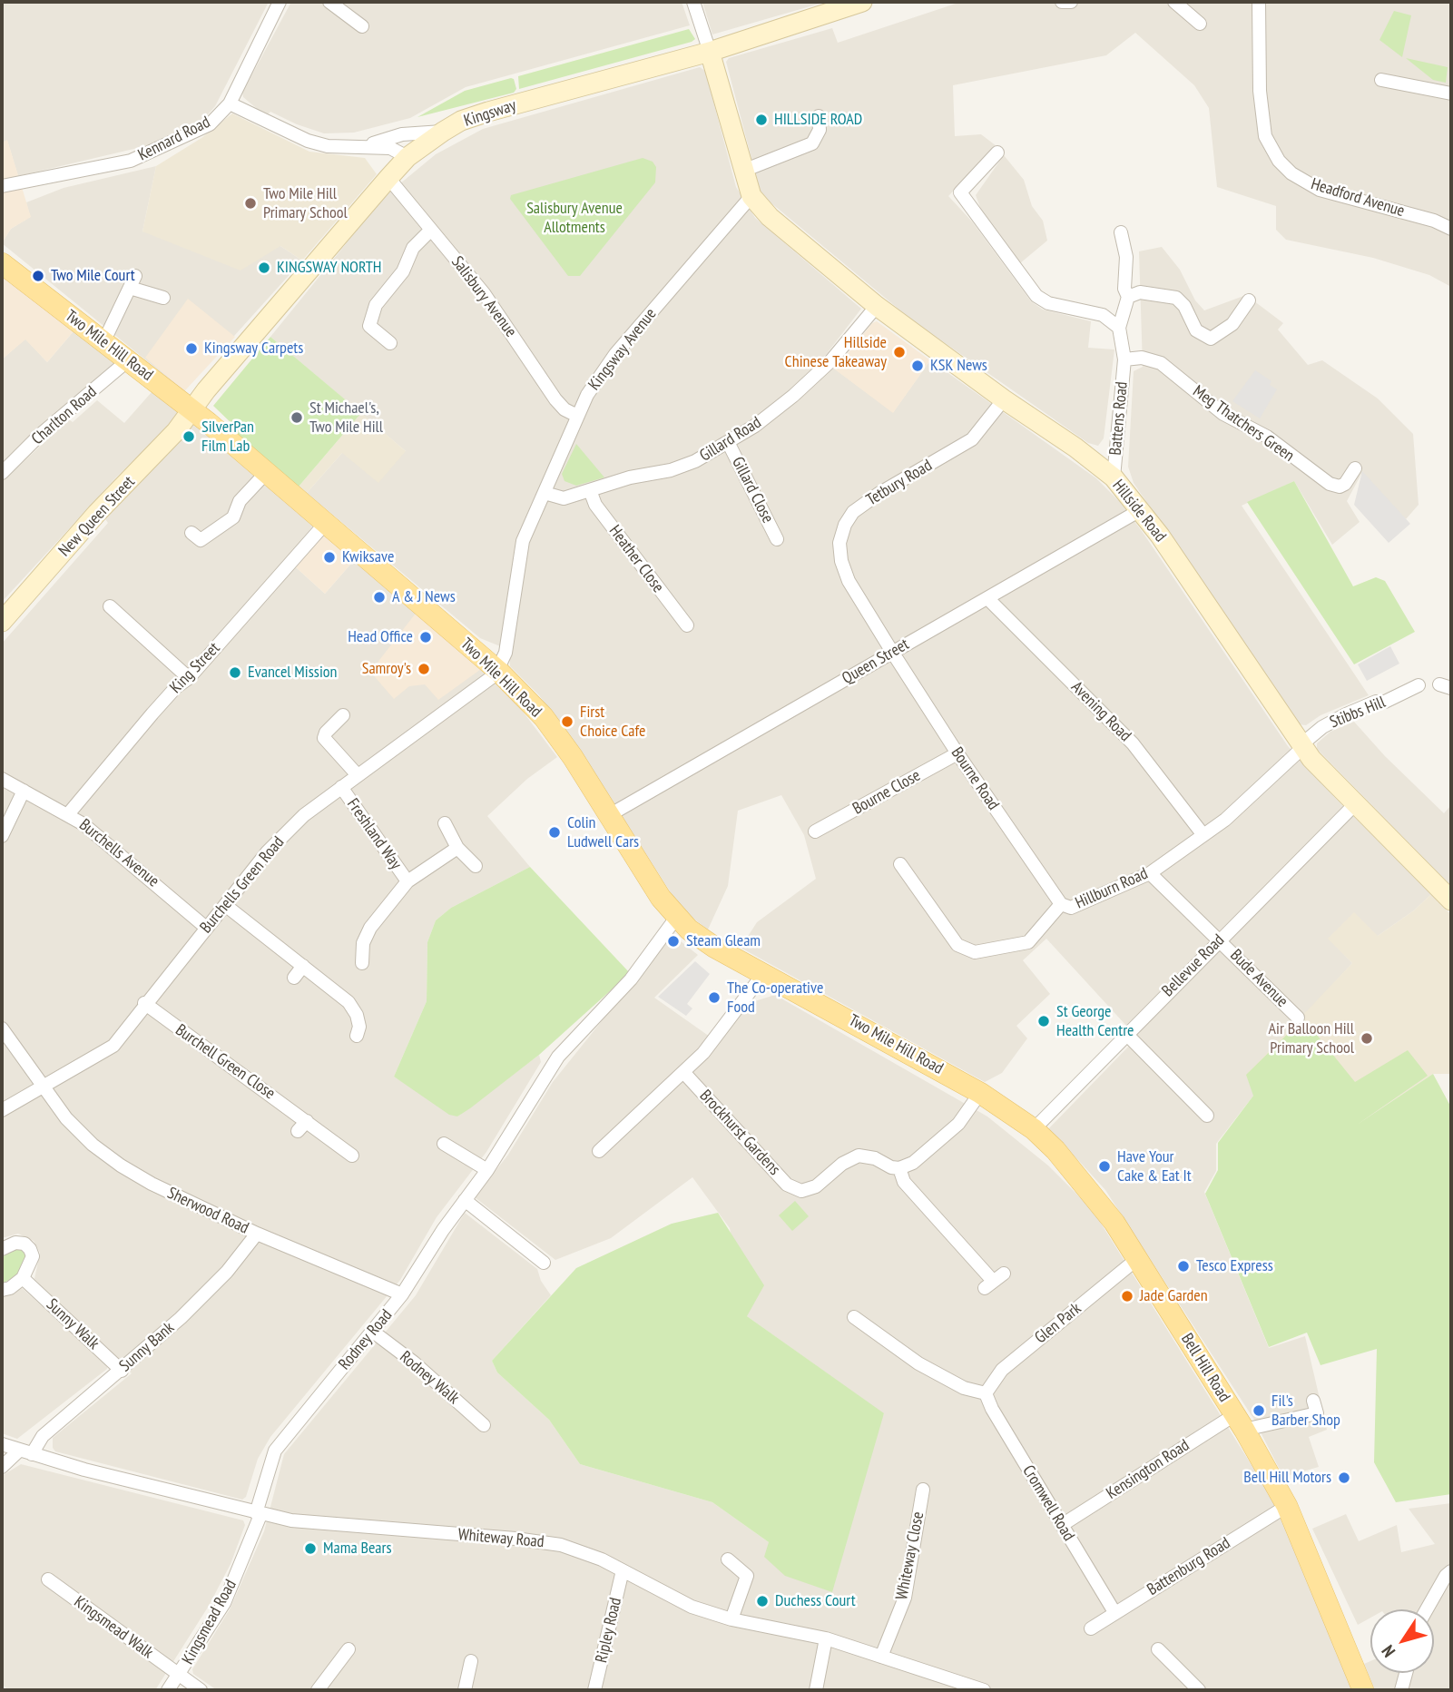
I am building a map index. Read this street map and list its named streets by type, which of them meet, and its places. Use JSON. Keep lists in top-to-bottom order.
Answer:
{
  "streets": {
    "main road": ["Two Mile Hill Road", "Bell Hill Road"],
    "street": [
      "Kingsway",
      "Kennard Road",
      "Headford Avenue",
      "Salisbury Avenue",
      "Kingsway Avenue",
      "Charlton Road",
      "Battens Road",
      "Meg Thatchers Green",
      "Gillard Road",
      "Tetbury Road",
      "Gillard Close",
      "Hillside Road",
      "New Queen Street",
      "Heather Close",
      "Queen Street",
      "King Street",
      "Avening Road",
      "Stibbs Hill",
      "Bourne Road",
      "Bourne Close",
      "Freshland Way",
      "Burchells Avenue",
      "Burchells Green Road",
      "Hillburn Road",
      "Bellevue Road",
      "Bude Avenue",
      "Burchell Green Close",
      "Brockhurst Gardens",
      "Sherwood Road",
      "Glen Park",
      "Sunny Walk",
      "Rodney Road",
      "Sunny Bank",
      "Rodney Walk",
      "Kensington Road",
      "Cromwell Road",
      "Whiteway Road",
      "Whiteway Close",
      "Battenburg Road",
      "Kingsmead Road",
      "Kingsmead Walk",
      "Ripley Road"
    ]
  },
  "crossings": [
    ["Kingsway", "Salisbury Avenue"],
    ["Kingsway", "Two Mile Hill Road"],
    ["Kingsway", "New Queen Street"],
    ["Salisbury Avenue", "Kingsway Avenue"],
    ["Two Mile Hill Road", "Kingsway Avenue"],
    ["Two Mile Hill Road", "Charlton Road"],
    ["Two Mile Hill Road", "New Queen Street"],
    ["Two Mile Hill Road", "Queen Street"],
    ["Two Mile Hill Road", "King Street"],
    ["Two Mile Hill Road", "Burchells Green Road"],
    ["Two Mile Hill Road", "Rodney Road"],
    ["Two Mile Hill Road", "Bell Hill Road"],
    ["Kingsway Avenue", "Gillard Road"],
    ["Kingsway Avenue", "Hillside Road"],
    ["Kingsway Avenue", "Burchells Green Road"],
    ["Battens Road", "Meg Thatchers Green"],
    ["Battens Road", "Hillside Road"],
    ["Gillard Road", "Gillard Close"],
    ["Gillard Road", "Hillside Road"],
    ["Gillard Road", "Heather Close"],
    ["Tetbury Road", "Hillside Road"],
    ["Tetbury Road", "Queen Street"],
    ["Tetbury Road", "Bourne Road"],
    ["Hillside Road", "Queen Street"],
    ["Hillside Road", "Stibbs Hill"],
    ["Hillside Road", "Hillburn Road"],
    ["Hillside Road", "Bellevue Road"],
    ["Queen Street", "Avening Road"],
    ["Queen Street", "Bourne Road"],
    ["King Street", "Burchells Avenue"],
    ["Avening Road", "Hillburn Road"],
    ["Stibbs Hill", "Hillburn Road"],
    ["Bourne Road", "Bourne Close"],
    ["Bourne Road", "Hillburn Road"],
    ["Freshland Way", "Burchells Green Road"],
    ["Burchells Avenue", "Burchells Green Road"],
    ["Burchells Green Road", "Burchell Green Close"],
    ["Burchells Green Road", "Sherwood Road"],
    ["Hillburn Road", "Bude Avenue"],
    ["Bellevue Road", "Bude Avenue"],
    ["Bellevue Road", "Bell Hill Road"],
    ["Sherwood Road", "Rodney Road"],
    ["Sherwood Road", "Sunny Bank"],
    ["Glen Park", "Bell Hill Road"],
    ["Glen Park", "Cromwell Road"],
    ["Sunny Walk", "Sunny Bank"],
    ["Rodney Road", "Rodney Walk"],
    ["Rodney Road", "Whiteway Road"],
    ["Rodney Road", "Kingsmead Road"],
    ["Sunny Bank", "Whiteway Road"],
    ["Bell Hill Road", "Kensington Road"],
    ["Bell Hill Road", "Battenburg Road"],
    ["Kensington Road", "Cromwell Road"],
    ["Cromwell Road", "Battenburg Road"],
    ["Whiteway Road", "Whiteway Close"],
    ["Whiteway Road", "Kingsmead Road"],
    ["Whiteway Road", "Ripley Road"],
    ["Kingsmead Road", "Kingsmead Walk"]
  ],
  "parks": ["Salisbury Avenue Allotments"],
  "places": [
    "HILLSIDE ROAD",
    "Two Mile Hill Primary School",
    "KINGSWAY NORTH",
    "Two Mile Court",
    "Kingsway Carpets",
    "Hillside Chinese Takeaway",
    "KSK News",
    "St Michael's, Two Mile Hill",
    "SilverPan Film Lab",
    "Kwiksave",
    "A & J News",
    "Head Office",
    "Samroy's",
    "Evancel Mission",
    "First Choice Cafe",
    "Colin Ludwell Cars",
    "Steam Gleam",
    "The Co-operative Food",
    "St George Health Centre",
    "Air Balloon Hill Primary School",
    "Have Your Cake & Eat It",
    "Tesco Express",
    "Jade Garden",
    "Fil's Barber Shop",
    "Bell Hill Motors",
    "Mama Bears",
    "Duchess Court"
  ],
  "north": "bottom left"
}
